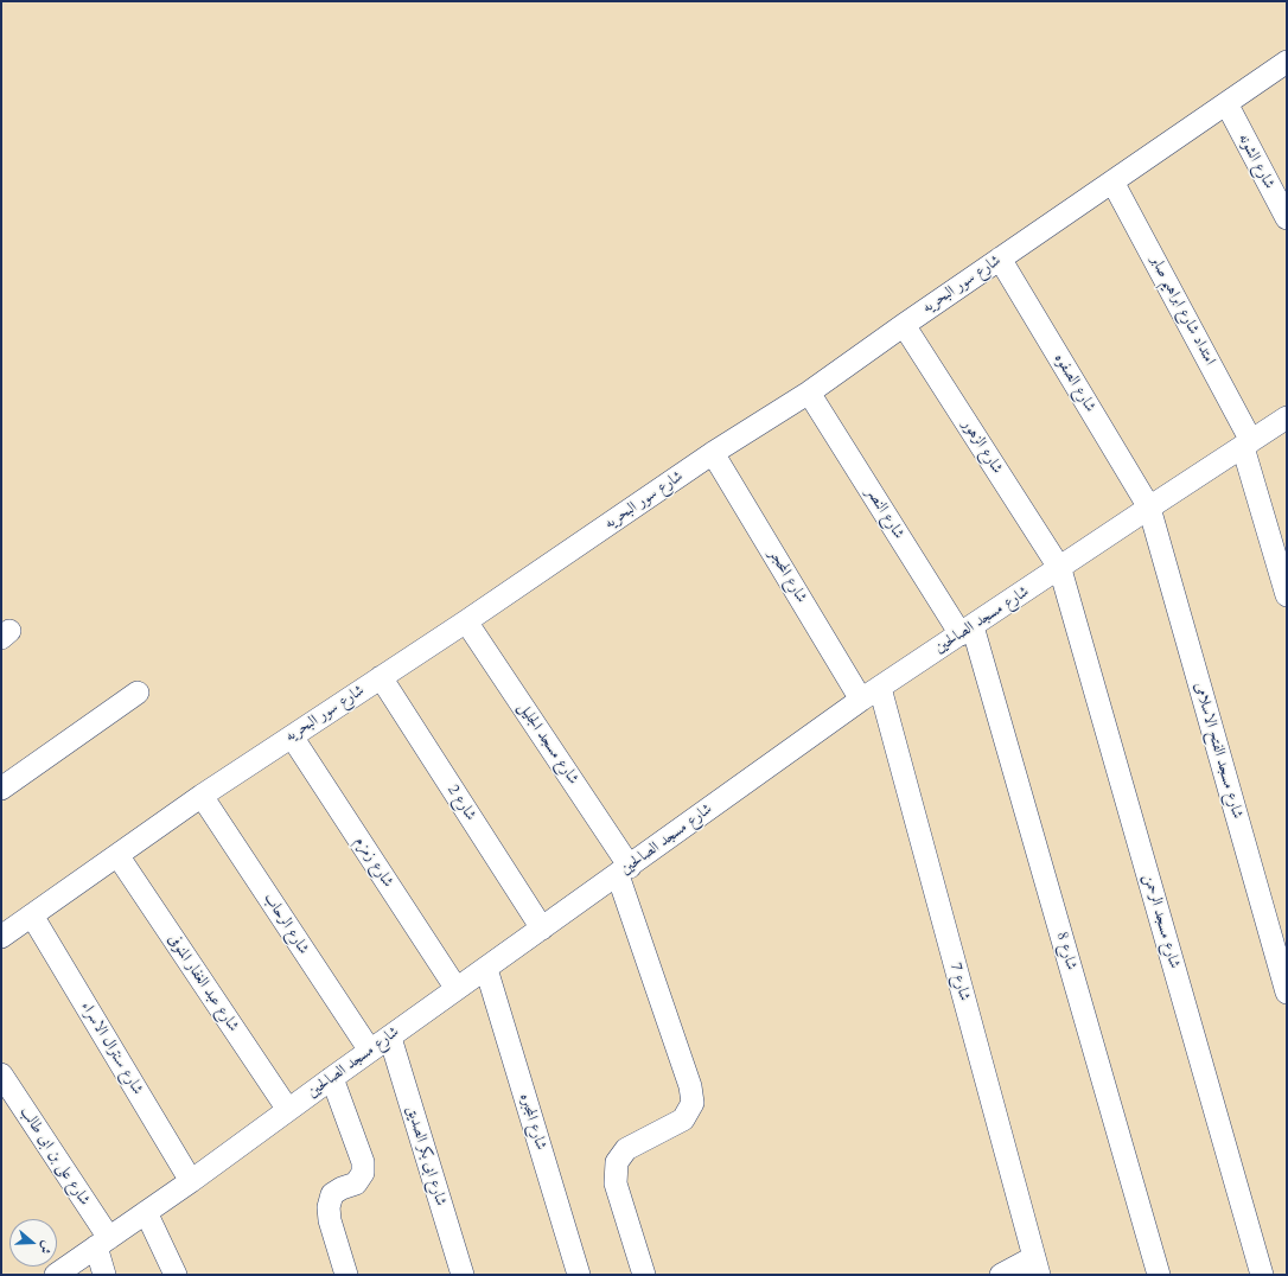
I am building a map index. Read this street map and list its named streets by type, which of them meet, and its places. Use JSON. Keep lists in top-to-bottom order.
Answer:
{
  "streets": {
    "street": [
      "شارع الشونه",
      "شارع سور البحريه",
      "امتداد شارع ابراهيم صابر",
      "شارع الصفوه",
      "شارع الزهور",
      "شارع النصر",
      "شارع المحجر",
      "شارع مسجد الصالحين",
      "شارع مسجد الجليل",
      "شارع مسجد الفتح الاسلامى",
      "شارع 2",
      "شارع زمزم",
      "شارع مسجد الرحمن",
      "شارع الرحاب",
      "شارع 8",
      "شارع 7",
      "شارع عبد الغفار المنوفى",
      "شارع سنترال الاسراء",
      "شارع المجبره",
      "شارع على بن ابى طالب",
      "شارع ابى بكر الصديق"
    ]
  },
  "crossings": [
    ["شارع الشونه", "شارع سور البحريه"],
    ["شارع سور البحريه", "امتداد شارع ابراهيم صابر"],
    ["شارع سور البحريه", "شارع الصفوه"],
    ["شارع سور البحريه", "شارع الزهور"],
    ["شارع سور البحريه", "شارع النصر"],
    ["شارع سور البحريه", "شارع المحجر"],
    ["شارع سور البحريه", "شارع مسجد الجليل"],
    ["شارع سور البحريه", "شارع 2"],
    ["شارع سور البحريه", "شارع زمزم"],
    ["شارع سور البحريه", "شارع الرحاب"],
    ["شارع سور البحريه", "شارع عبد الغفار المنوفى"],
    ["شارع سور البحريه", "شارع سنترال الاسراء"],
    ["امتداد شارع ابراهيم صابر", "شارع مسجد الصالحين"],
    ["شارع الصفوه", "شارع مسجد الصالحين"],
    ["شارع الصفوه", "شارع مسجد الفتح الاسلامى"],
    ["شارع الزهور", "شارع مسجد الصالحين"],
    ["شارع الزهور", "شارع مسجد الرحمن"],
    ["شارع النصر", "شارع مسجد الصالحين"],
    ["شارع النصر", "شارع 8"],
    ["شارع المحجر", "شارع مسجد الصالحين"],
    ["شارع مسجد الصالحين", "شارع مسجد الجليل"],
    ["شارع مسجد الصالحين", "شارع مسجد الفتح الاسلامى"],
    ["شارع مسجد الصالحين", "شارع 2"],
    ["شارع مسجد الصالحين", "شارع زمزم"],
    ["شارع مسجد الصالحين", "شارع مسجد الرحمن"],
    ["شارع مسجد الصالحين", "شارع الرحاب"],
    ["شارع مسجد الصالحين", "شارع 8"],
    ["شارع مسجد الصالحين", "شارع 7"],
    ["شارع مسجد الصالحين", "شارع عبد الغفار المنوفى"],
    ["شارع مسجد الصالحين", "شارع سنترال الاسراء"],
    ["شارع مسجد الصالحين", "شارع المجبره"],
    ["شارع مسجد الصالحين", "شارع على بن ابى طالب"],
    ["شارع مسجد الصالحين", "شارع ابى بكر الصديق"]
  ],
  "north": "right"
}
